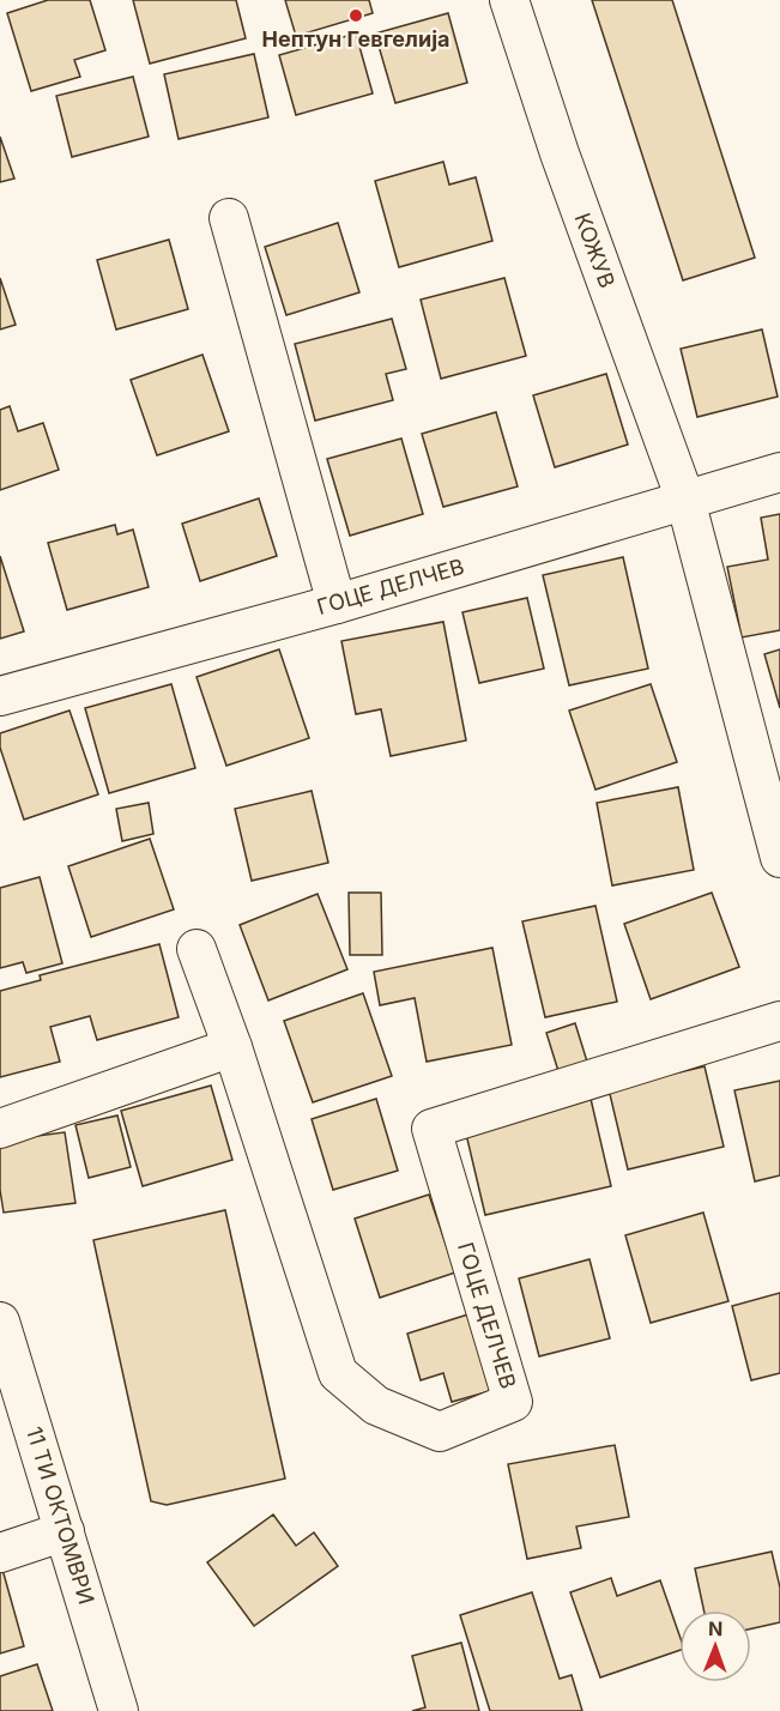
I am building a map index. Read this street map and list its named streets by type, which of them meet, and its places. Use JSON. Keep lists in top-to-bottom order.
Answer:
{
  "streets": {
    "street": ["КОЖУВ", "ГОЦЕ ДЕЛЧЕВ", "11 ТИ ОКТОМВРИ"]
  },
  "crossings": [
    ["КОЖУВ", "ГОЦЕ ДЕЛЧЕВ"]
  ],
  "places": ["Нептун Гевгелија"],
  "north": "top"
}
